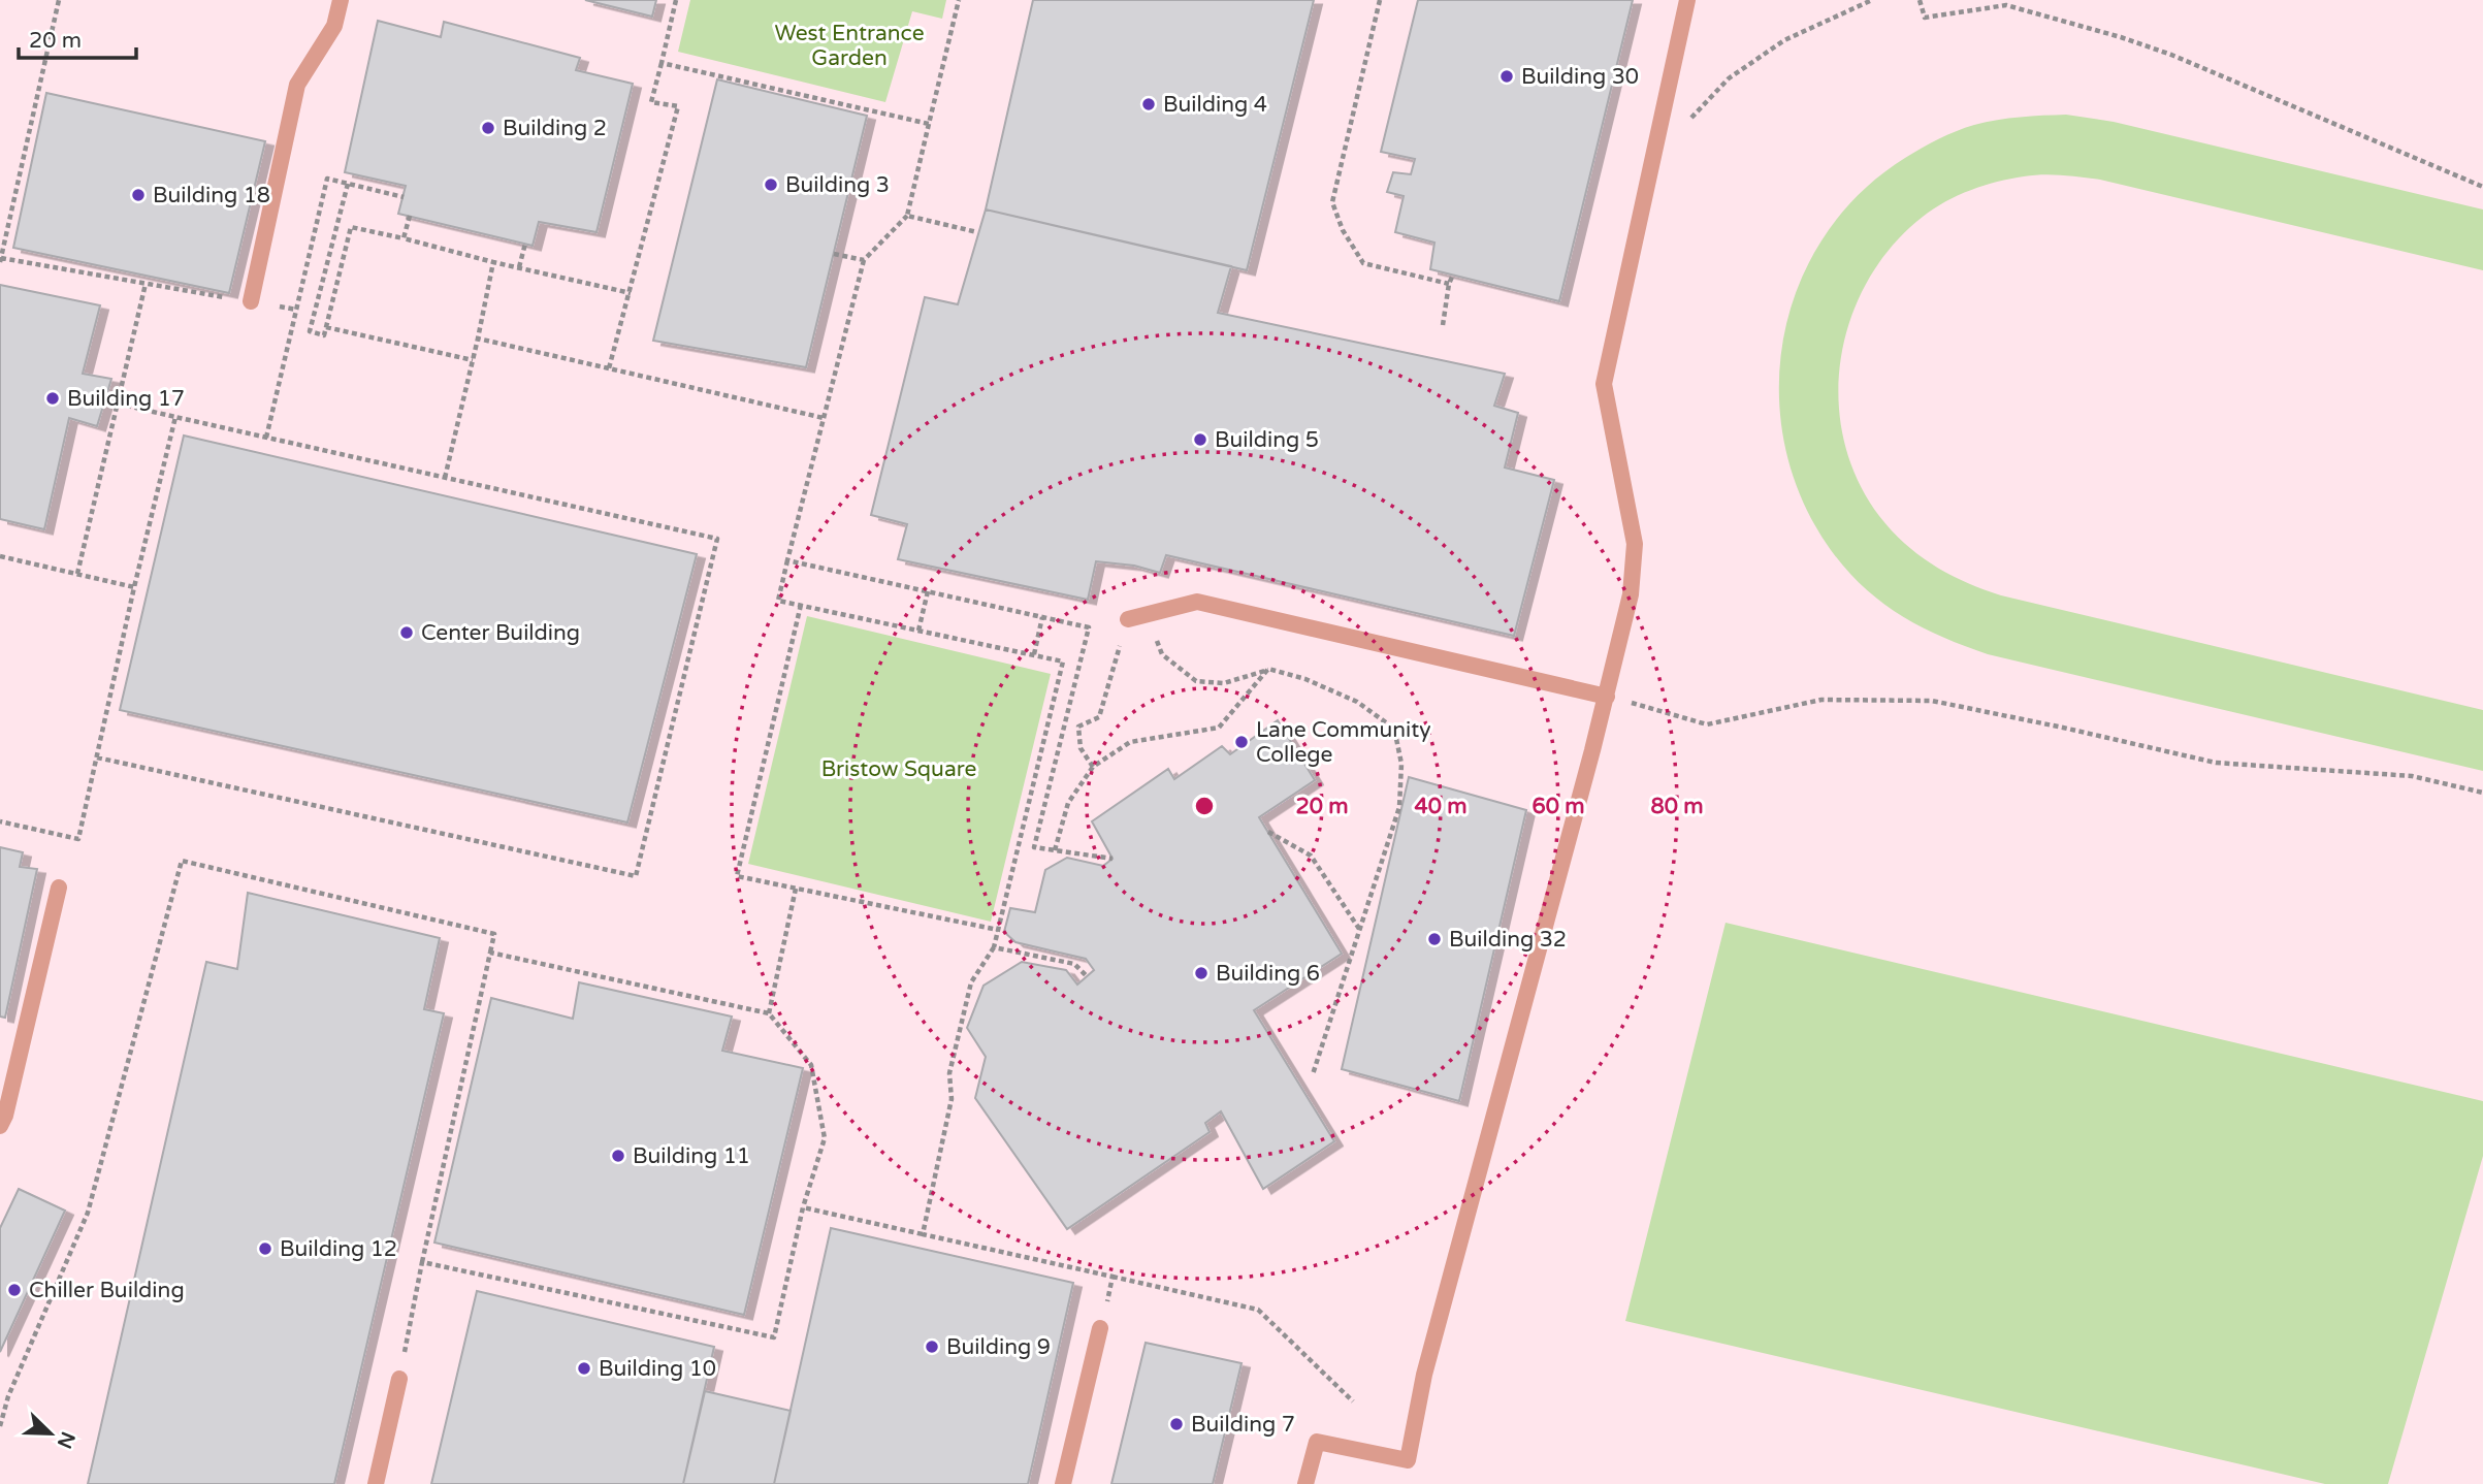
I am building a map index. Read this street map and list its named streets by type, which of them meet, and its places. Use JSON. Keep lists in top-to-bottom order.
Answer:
{
  "parks": ["West Entrance Garden", "Bristow Square"],
  "places": [
    "Building 30",
    "Building 4",
    "Building 2",
    "Building 3",
    "Building 18",
    "Building 17",
    "Building 5",
    "Center Building",
    "Lane Community College",
    "Building 32",
    "Building 6",
    "Building 11",
    "Building 12",
    "Chiller Building",
    "Building 9",
    "Building 10",
    "Building 7"
  ],
  "scale_bar": "20 m",
  "north": "bottom right",
  "rings": [
    "20 m",
    "40 m",
    "60 m",
    "80 m"
  ]
}
